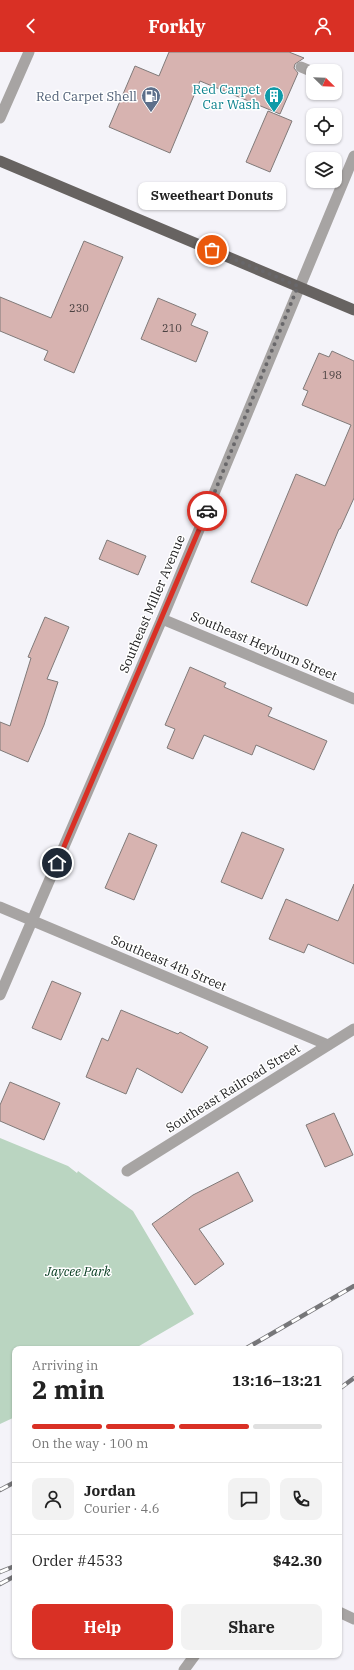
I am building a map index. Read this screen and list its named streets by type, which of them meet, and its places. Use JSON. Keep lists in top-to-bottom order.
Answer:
{
  "streets": {
    "street": [
      "Southeast Miller Avenue",
      "Southeast Heyburn Street",
      "Southeast 4th Street",
      "Southeast Railroad Street"
    ]
  },
  "crossings": [
    ["Southeast Miller Avenue", "Southeast Heyburn Street"],
    ["Southeast Miller Avenue", "Southeast 4th Street"],
    ["Southeast 4th Street", "Southeast Railroad Street"]
  ],
  "parks": ["Jaycee Park"],
  "places": {
    "fuel station": ["Red Carpet Shell"],
    "building": ["Red Carpet Car Wash"],
    "other": ["Sweetheart Donuts"]
  },
  "house_numbers": ["230", "210", "198"],
  "north": "bottom right",
  "page": {
    "header": "Forkly",
    "bubble": "Sweetheart Donuts",
    "heading": ["2 min", "Arriving in", "13:16–13:21"],
    "panel": [
      "Jordan",
      "Courier · 4.6",
      "Order #4533",
      "$42.30"
    ],
    "bar": "On the way · 100 m",
    "buttons": ["Help", "Share"]
  }
}
